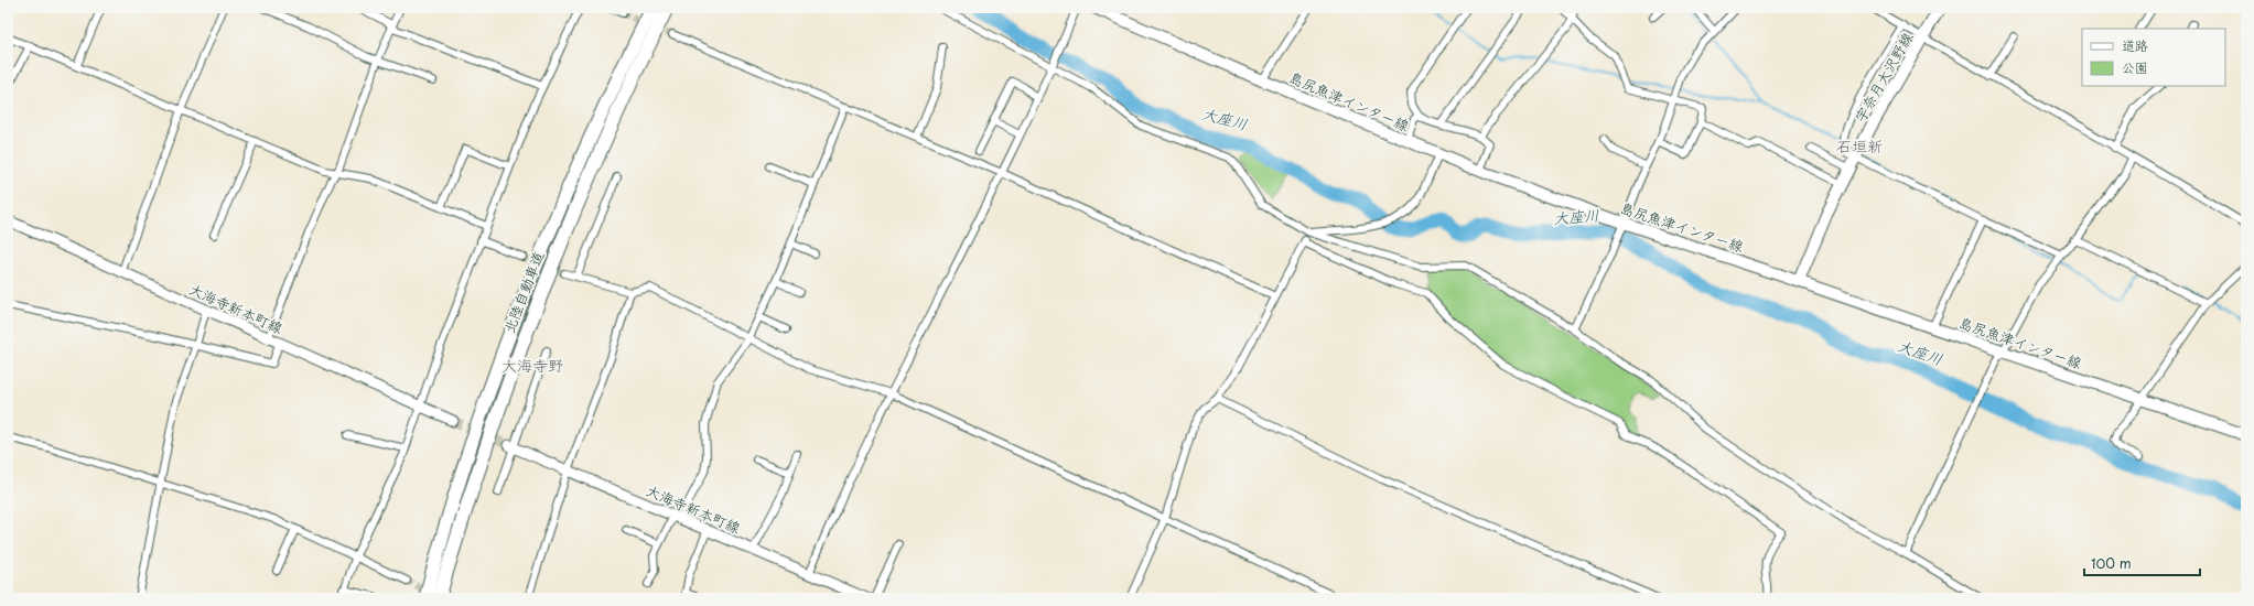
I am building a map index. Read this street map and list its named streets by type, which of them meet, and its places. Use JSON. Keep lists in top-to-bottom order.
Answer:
{
  "streets": {
    "highway": ["北陸自動車道"],
    "main road": ["宇奈月大沢野線", "島尻魚津インター線", "大海寺新本町線"]
  },
  "crossings": [
    ["宇奈月大沢野線", "島尻魚津インター線"]
  ],
  "districts": ["石垣新", "大海寺野"],
  "water": ["大座川"],
  "legend": ["道路", "公園"],
  "scale_bar": "100 m"
}
